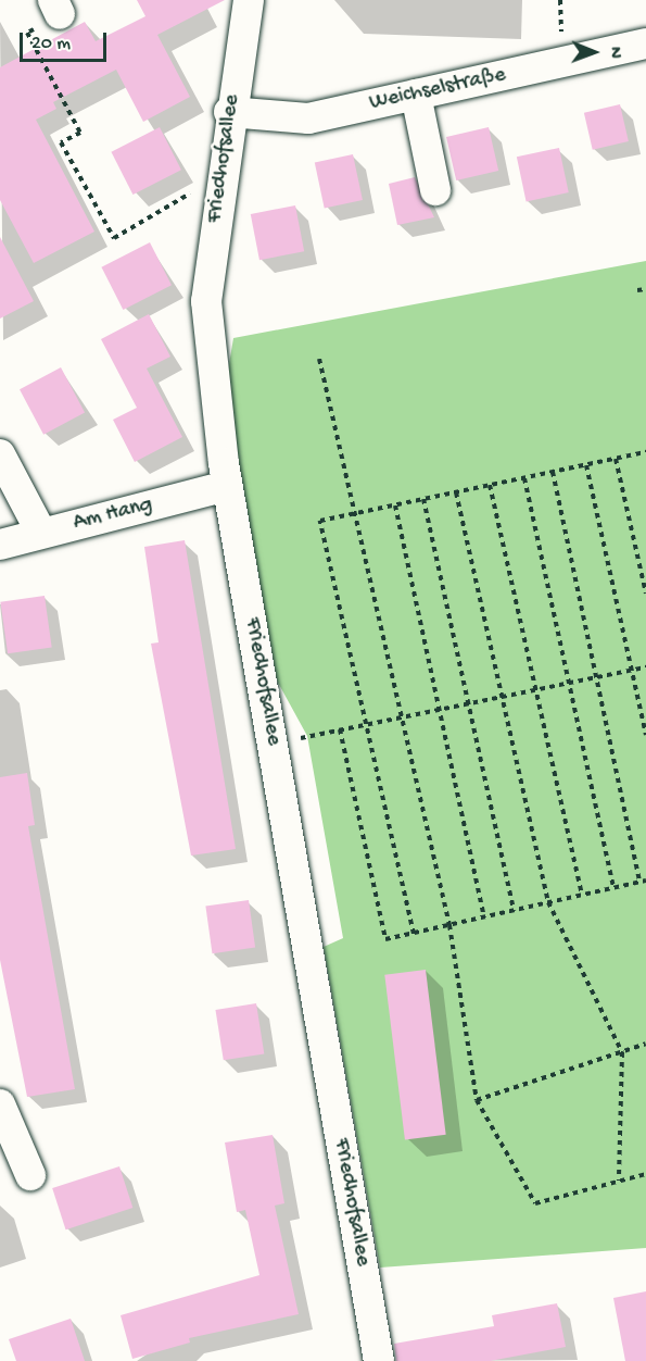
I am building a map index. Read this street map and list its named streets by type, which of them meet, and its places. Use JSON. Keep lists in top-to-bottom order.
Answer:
{
  "streets": {
    "street": ["Weichselstraße", "Friedhofsallee", "Am Hang"]
  },
  "crossings": [
    ["Weichselstraße", "Friedhofsallee"],
    ["Friedhofsallee", "Am Hang"]
  ],
  "scale_bar": "20 m",
  "north": "right"
}
